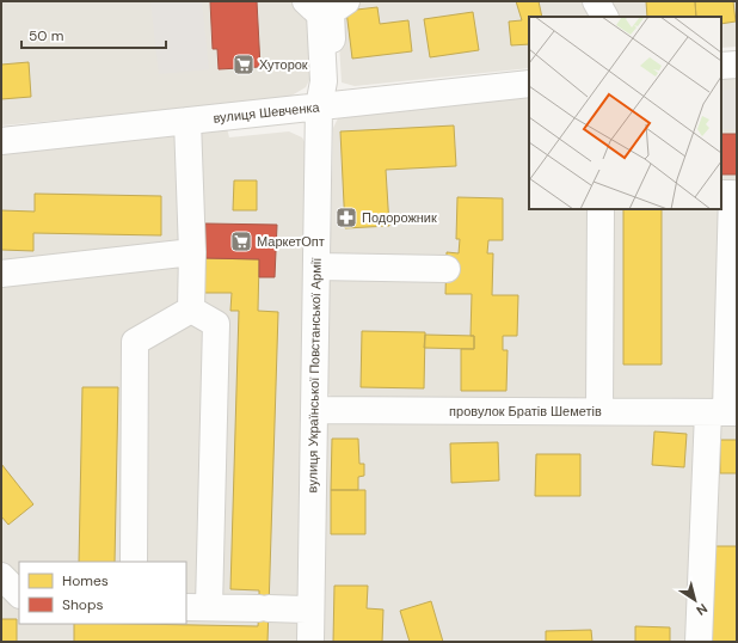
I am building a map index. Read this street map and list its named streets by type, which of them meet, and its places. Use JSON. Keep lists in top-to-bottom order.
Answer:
{
  "streets": {
    "street": ["вулиця Шевченка", "вулиця Української Повстанської Армії", "провулок Братів Шеметів"]
  },
  "crossings": [
    ["вулиця Шевченка", "вулиця Української Повстанської Армії"],
    ["вулиця Української Повстанської Армії", "провулок Братів Шеметів"]
  ],
  "places": {
    "supermarket": ["Хуторок", "МаркетОпт"],
    "pharmacy": ["Подорожник"]
  },
  "legend": ["Homes", "Shops"],
  "scale_bar": "50 m",
  "north": "bottom right"
}
